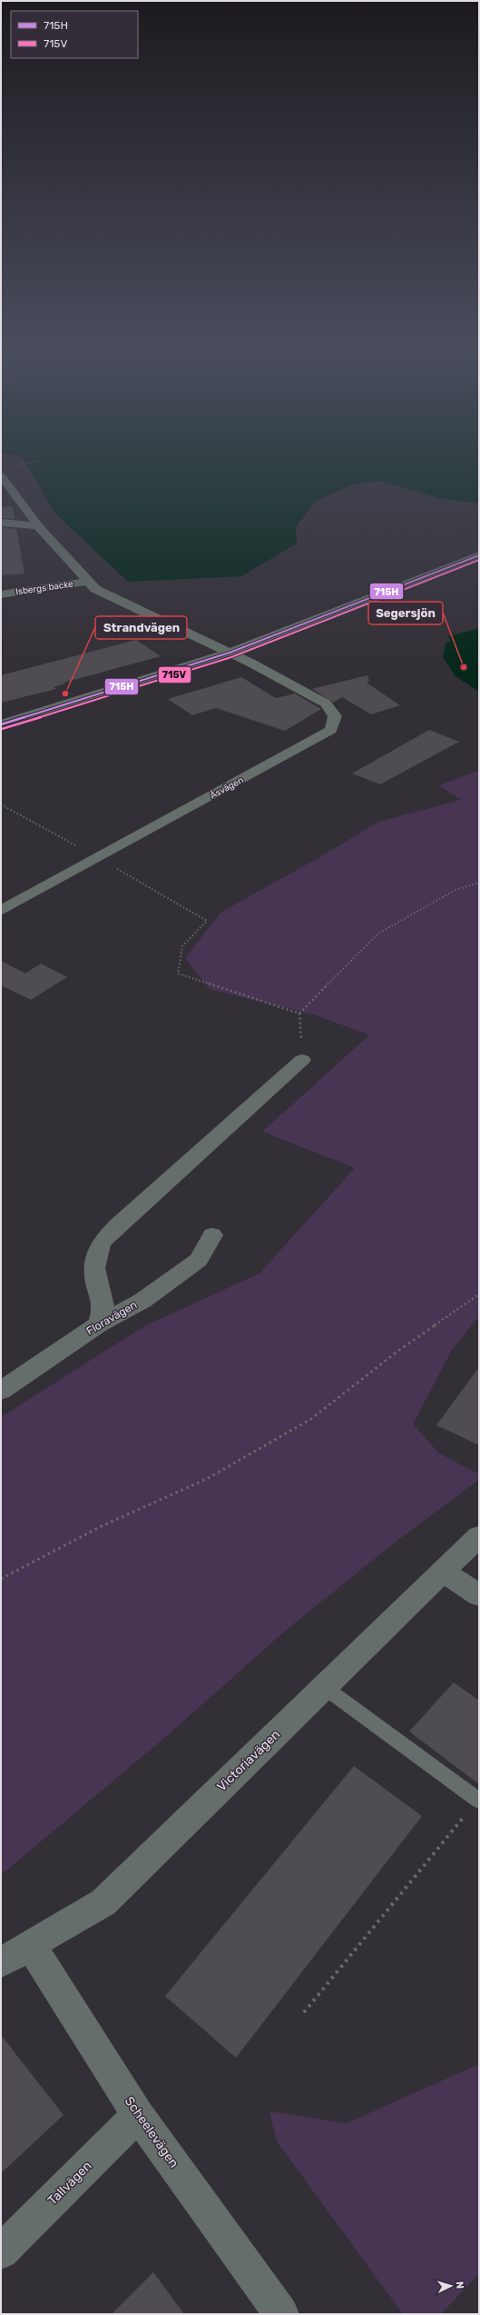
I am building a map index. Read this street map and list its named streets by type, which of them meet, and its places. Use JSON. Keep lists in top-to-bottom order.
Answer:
{
  "streets": {
    "street": [
      "Isbergs backe",
      "Åsvägen",
      "Floravägen",
      "Victoriavägen",
      "Scheelevägen",
      "Tallvägen"
    ]
  },
  "crossings": [
    ["Victoriavägen", "Scheelevägen"],
    ["Scheelevägen", "Tallvägen"]
  ],
  "places": ["Segersjön", "Strandvägen"],
  "lines": ["transit line 715H", "transit line 715V"],
  "legend": ["715H", "715V"],
  "north": "right"
}
